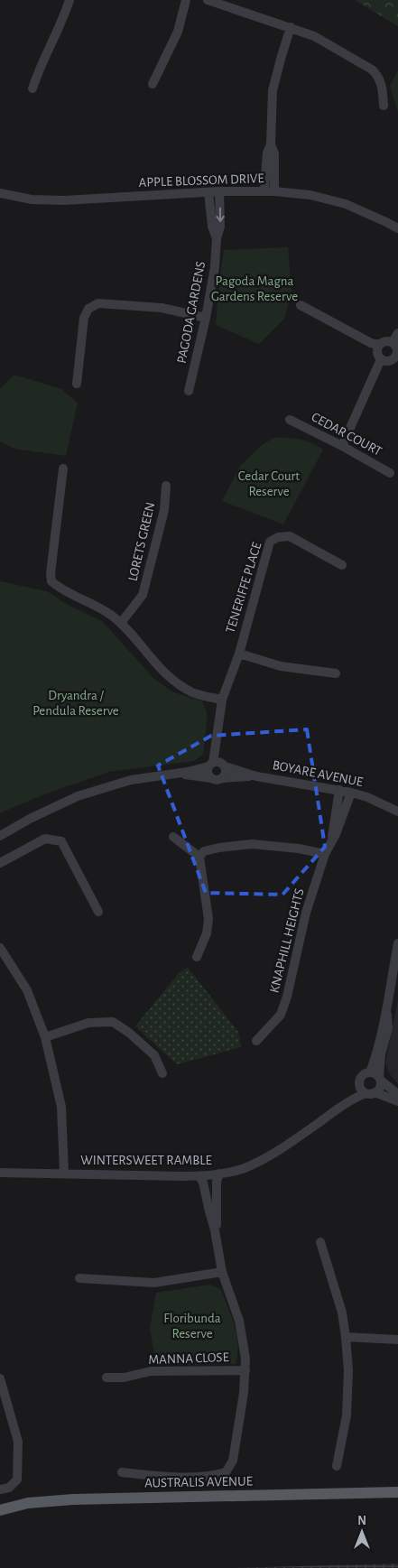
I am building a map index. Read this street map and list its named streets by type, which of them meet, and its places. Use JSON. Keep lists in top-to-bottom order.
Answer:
{
  "streets": {
    "main road": ["AUSTRALIS AVENUE"],
    "street": [
      "APPLE BLOSSOM DRIVE",
      "PAGODA GARDENS",
      "CEDAR COURT",
      "LORETS GREEN",
      "TENERIFFE PLACE",
      "BOYARE AVENUE",
      "KNAPHILL HEIGHTS",
      "WINTERSWEET RAMBLE",
      "MANNA CLOSE"
    ]
  },
  "crossings": [
    ["APPLE BLOSSOM DRIVE", "PAGODA GARDENS"],
    ["TENERIFFE PLACE", "BOYARE AVENUE"],
    ["BOYARE AVENUE", "KNAPHILL HEIGHTS"]
  ],
  "parks": [
    "Pagoda Magna Gardens Reserve",
    "Cedar Court Reserve",
    "Dryandra / Pendula Reserve",
    "Floribunda Reserve"
  ],
  "north": "top"
}
